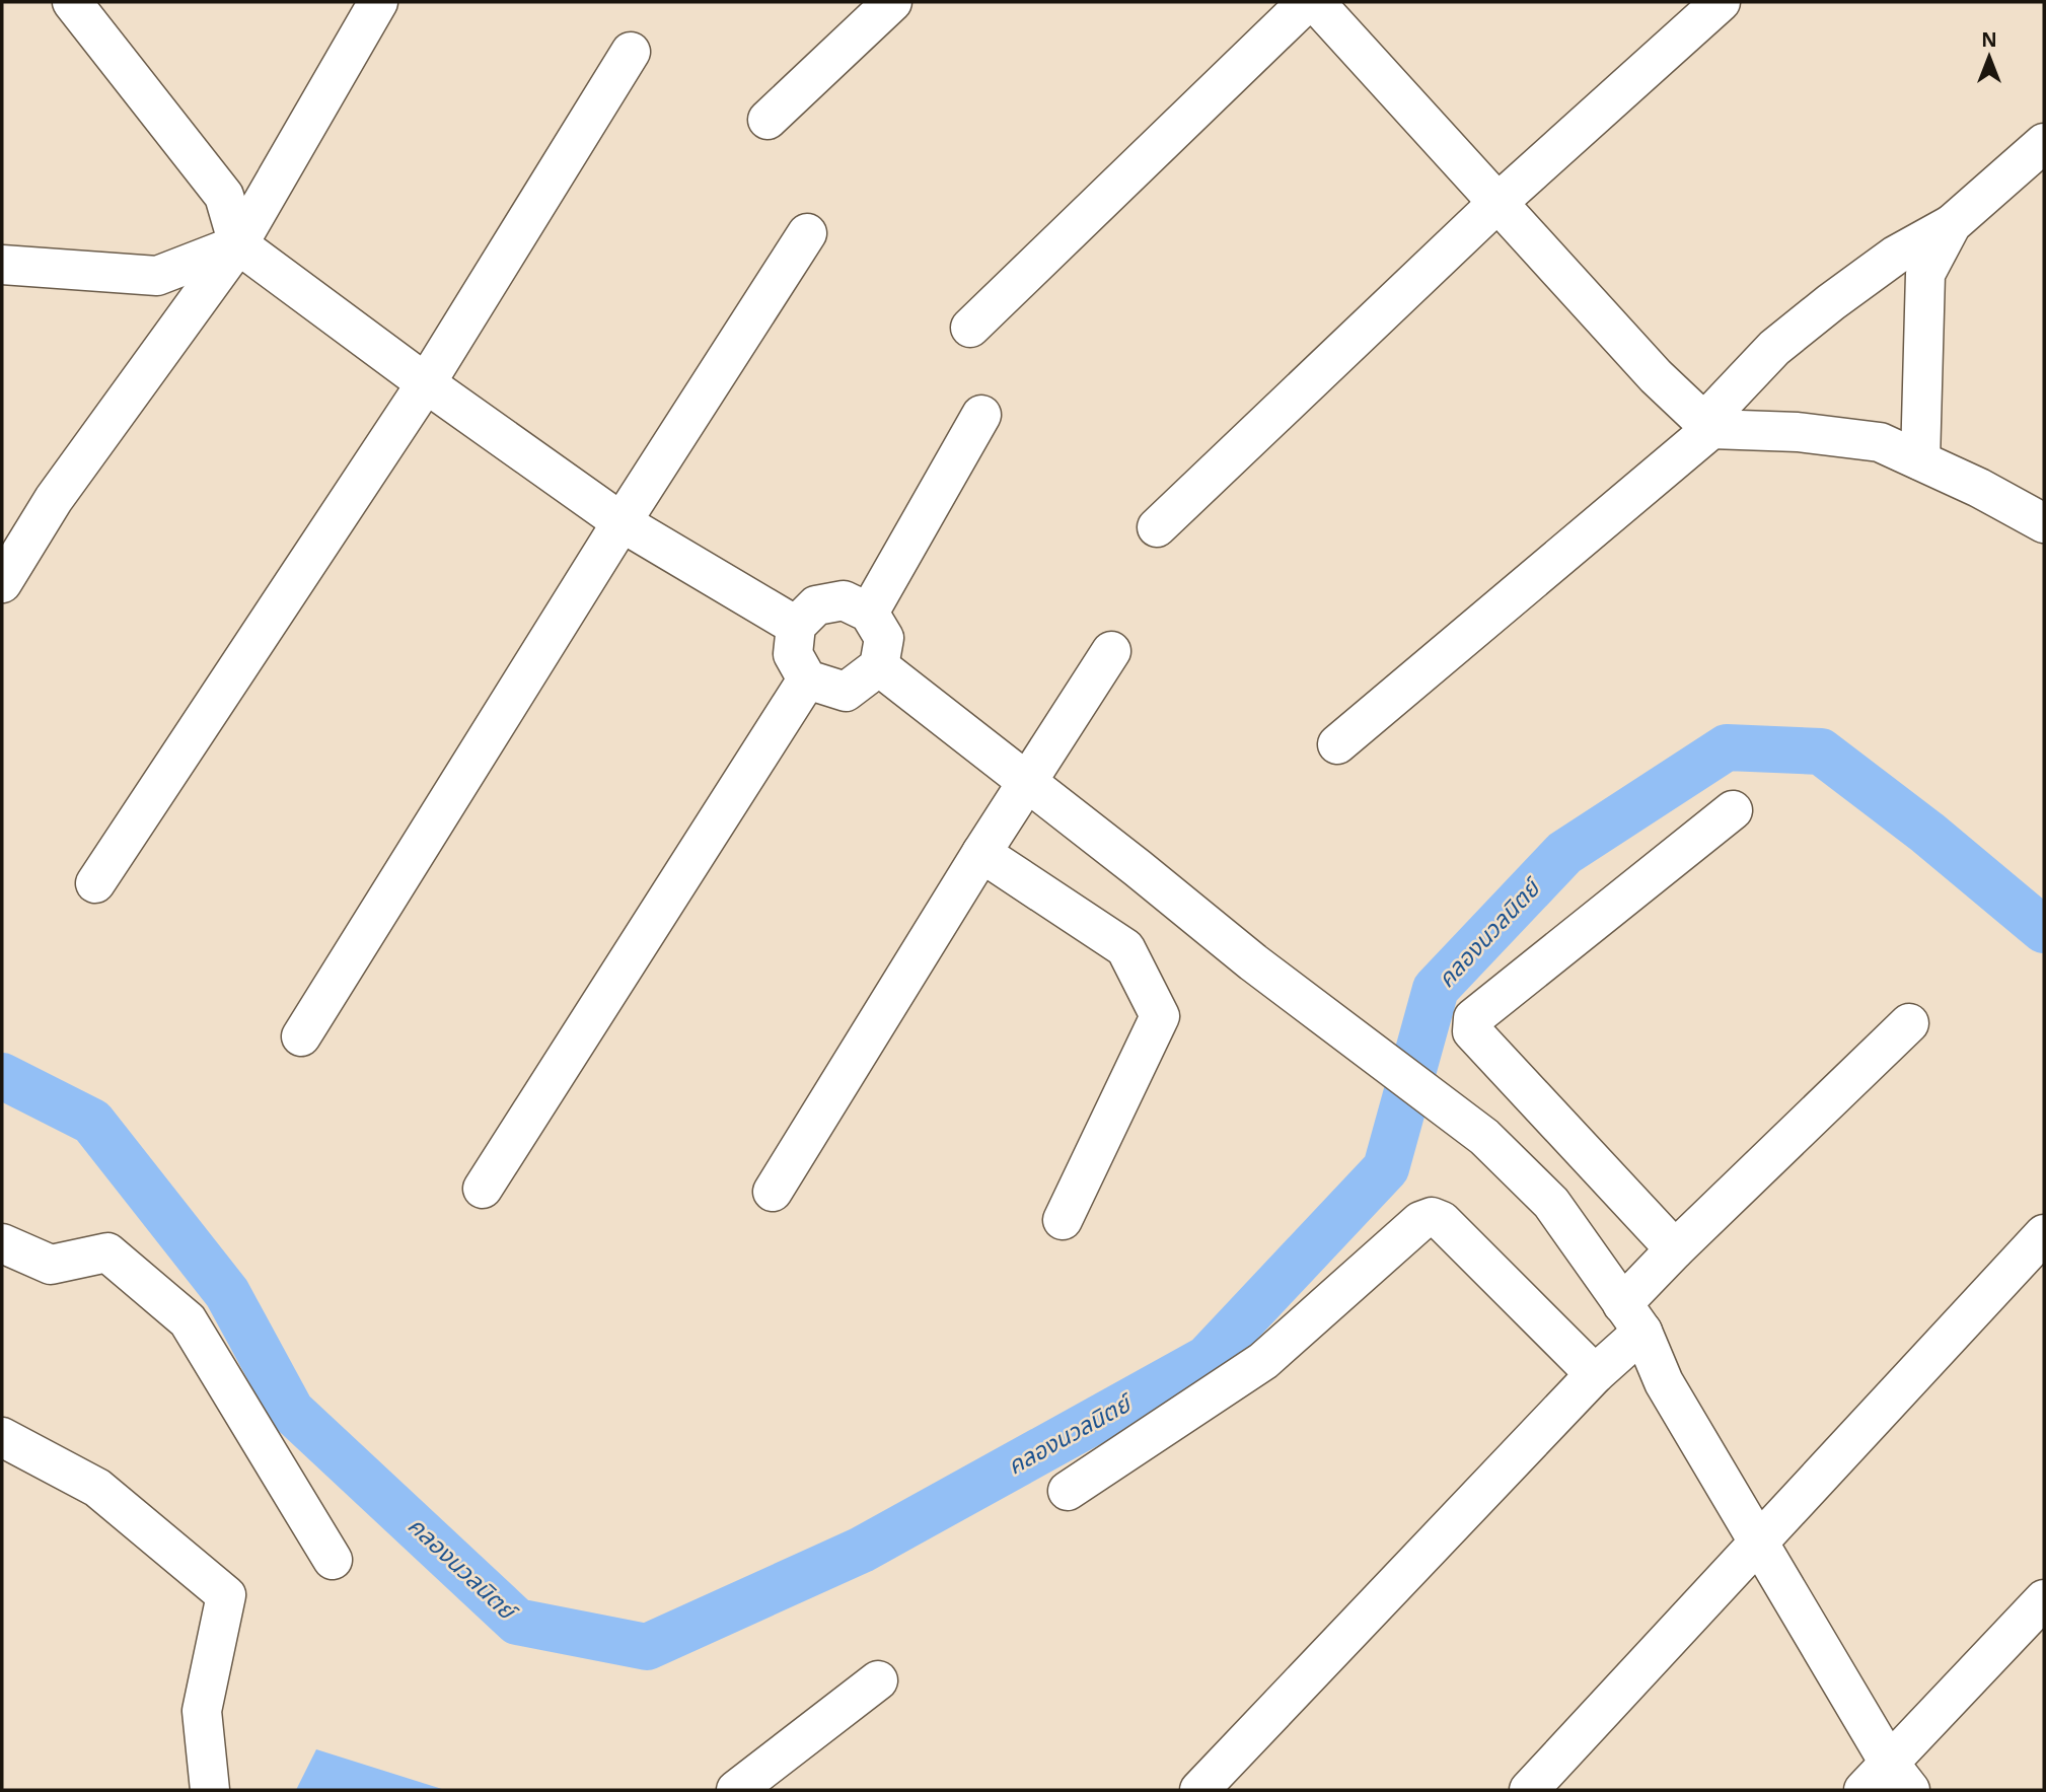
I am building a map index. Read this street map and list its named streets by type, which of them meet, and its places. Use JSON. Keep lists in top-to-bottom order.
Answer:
{
  "water": ["คลองนวลนิตย์"],
  "north": "top"
}
